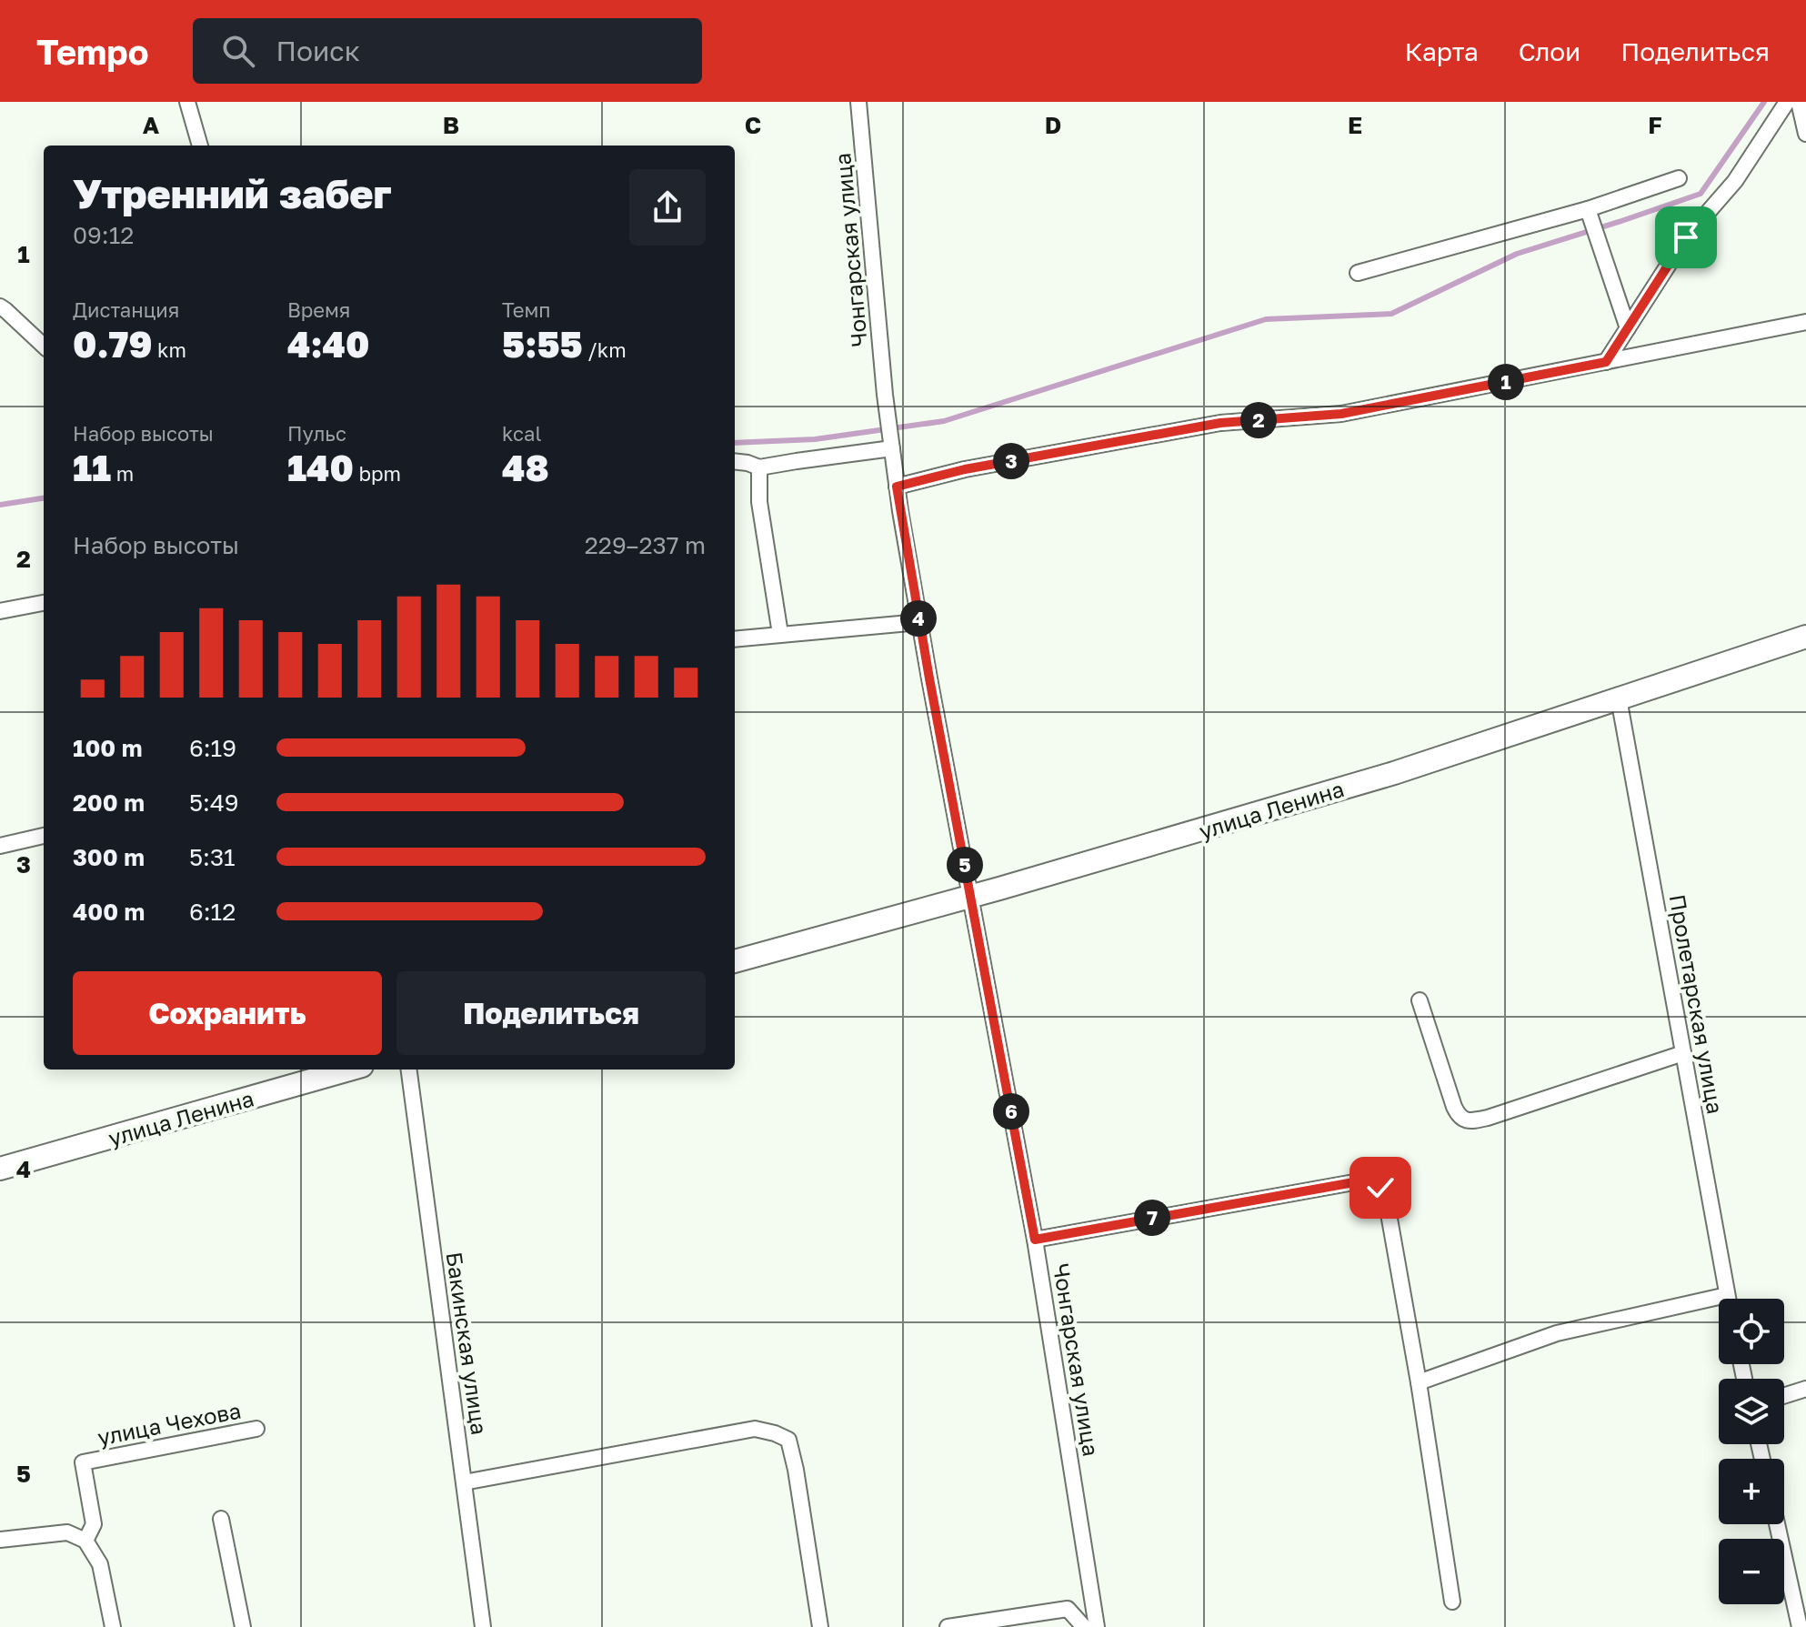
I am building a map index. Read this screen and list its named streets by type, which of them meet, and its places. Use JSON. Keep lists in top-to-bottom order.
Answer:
{
  "streets": {
    "street": [
      "Чонгарская улица",
      "улица Ленина",
      "Пролетарская улица",
      "Бакинская улица",
      "улица Чехова"
    ]
  },
  "crossings": [
    ["Чонгарская улица", "улица Ленина"],
    ["улица Ленина", "Пролетарская улица"]
  ],
  "page": {
    "header": "Tempo",
    "search": "Поиск",
    "nav": ["Карта", "Слои", "Поделиться"],
    "heading": ["Утренний забег", "09:12"],
    "stats": [
      ["Дистанция", "0.79 km"],
      ["Время", "4:40"],
      ["Темп", "5:55 /km"],
      ["Набор высоты", "11 m"],
      ["Пульс", "140 bpm"],
      ["kcal", "48"]
    ],
    "pins": [
      "1",
      "2",
      "3",
      "4",
      "5",
      "6",
      "7"
    ],
    "chart": ["Набор высоты", "229–237 m"],
    "list": [
      {
        "name": "100 m",
        "note": "6:19"
      },
      {
        "name": "200 m",
        "note": "5:49"
      },
      {
        "name": "300 m",
        "note": "5:31"
      },
      {
        "name": "400 m",
        "note": "6:12"
      }
    ],
    "buttons": ["Сохранить", "Поделиться"],
    "map_buttons": ["+", "−"]
  },
  "grid": {
    "columns": [
      "A",
      "B",
      "C",
      "D",
      "E",
      "F"
    ],
    "rows": [
      "1",
      "2",
      "3",
      "4",
      "5"
    ]
  }
}
